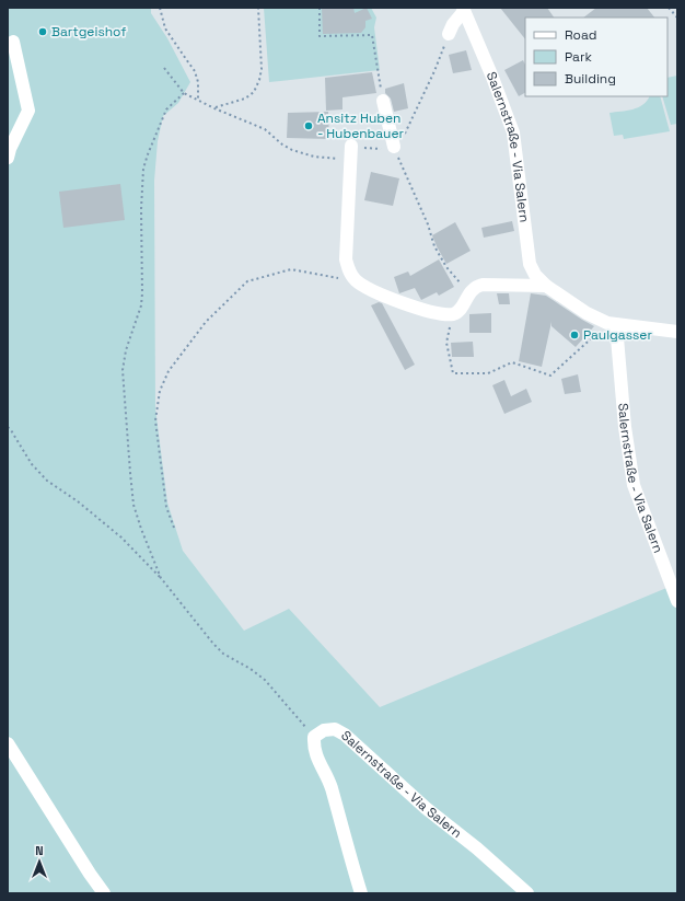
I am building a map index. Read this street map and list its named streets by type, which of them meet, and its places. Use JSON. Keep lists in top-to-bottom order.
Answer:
{
  "streets": {
    "street": ["Salernstraße - Via Salern"]
  },
  "places": ["Bartgeishof", "Ansitz Huben - Hubenbauer", "Paulgasser"],
  "legend": ["Road", "Park", "Building"],
  "north": "top"
}
